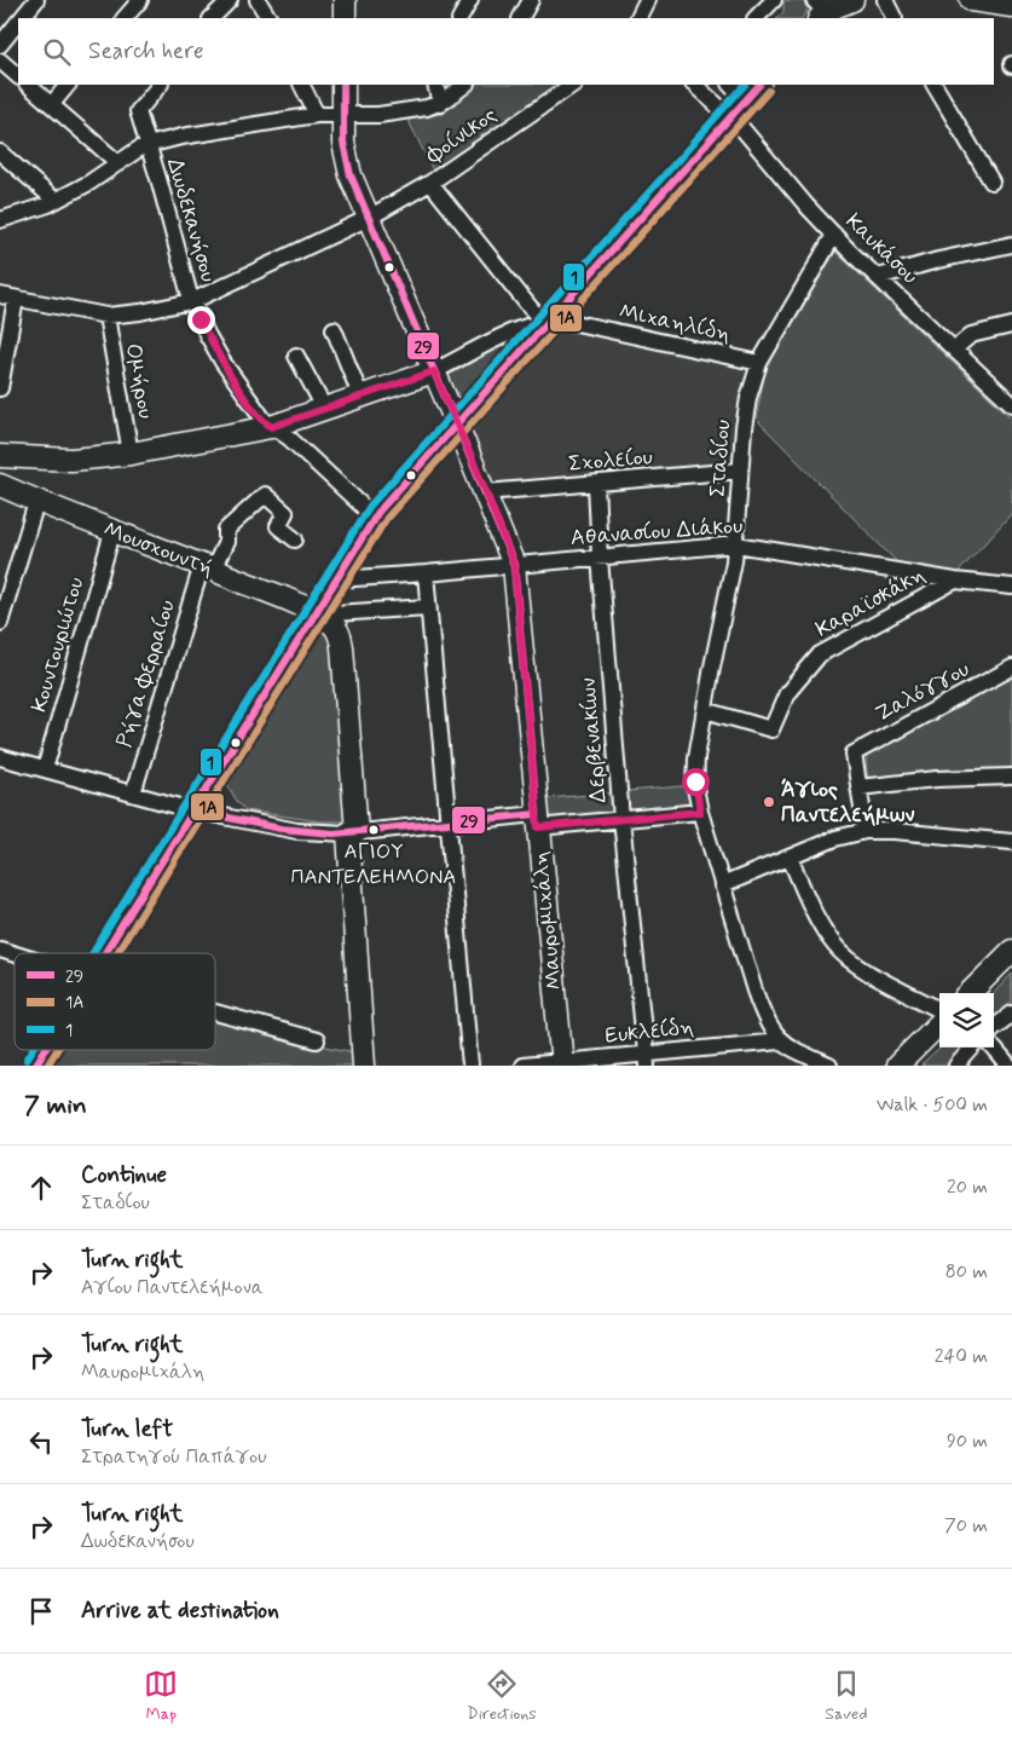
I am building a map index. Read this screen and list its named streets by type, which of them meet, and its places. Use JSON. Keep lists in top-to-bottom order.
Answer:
{
  "streets": {
    "street": [
      "Φοίνικος",
      "Δωδεκανήσου",
      "Καυκάσου",
      "Μιχαηλίδη",
      "Ομήρου",
      "Σταδίου",
      "Σχολείου",
      "Αθανασίου Διάκου",
      "Μουσχουντή",
      "Καραϊσκάκη",
      "Κουντουριώτου",
      "Ρήγα Φερραίου",
      "Ζαλόγγου",
      "Δερβενακίων",
      "Μαυρομιχάλη",
      "Ευκλείδη"
    ]
  },
  "crossings": [
    ["Φοίνικος", "Δωδεκανήσου"],
    ["Φοίνικος", "Ομήρου"],
    ["Φοίνικος", "Μαυρομιχάλη"],
    ["Καυκάσου", "Σταδίου"],
    ["Μιχαηλίδη", "Σταδίου"],
    ["Μιχαηλίδη", "Μαυρομιχάλη"],
    ["Σταδίου", "Σχολείου"],
    ["Σταδίου", "Αθανασίου Διάκου"],
    ["Σταδίου", "Καραϊσκάκη"],
    ["Σταδίου", "Ευκλείδη"],
    ["Σχολείου", "Δερβενακίων"],
    ["Σχολείου", "Μαυρομιχάλη"],
    ["Αθανασίου Διάκου", "Καραϊσκάκη"],
    ["Αθανασίου Διάκου", "Δερβενακίων"],
    ["Αθανασίου Διάκου", "Μαυρομιχάλη"],
    ["Μουσχουντή", "Κουντουριώτου"],
    ["Μουσχουντή", "Ρήγα Φερραίου"],
    ["Δερβενακίων", "Ευκλείδη"],
    ["Μαυρομιχάλη", "Ευκλείδη"]
  ],
  "places": ["Άγιος Παντελεήμων", "ΑΓΙΟΥ ΠΑΝΤΕΛΕΗΜΟΝΑ"],
  "lines": ["transit line 29", "transit line 1", "transit line 1Α"],
  "legend": ["29", "1Α", "1"],
  "page": {
    "search": "Search here",
    "heading": ["7 min", "Walk · 500 m"],
    "list": [
      ["Continue", "Σταδίου", "20 m"],
      ["Turn right", "Αγίου Παντελεήμονα", "80 m"],
      ["Turn right", "Μαυρομιχάλη", "240 m"],
      ["Turn left", "Στρατηγού Παπάγου", "90 m"],
      ["Turn right", "Δωδεκανήσου", "70 m"],
      "Arrive at destination"
    ],
    "nav": ["Map", "Directions", "Saved"]
  }
}
